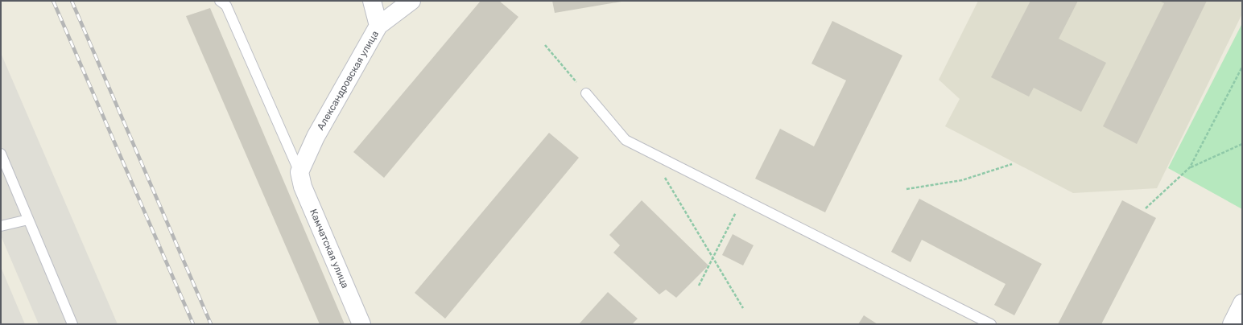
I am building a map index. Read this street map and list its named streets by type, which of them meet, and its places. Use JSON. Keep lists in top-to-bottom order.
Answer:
{
  "streets": {
    "street": ["Александровская улица", "Камчатская улица"]
  },
  "crossings": [
    ["Александровская улица", "Камчатская улица"]
  ]
}
